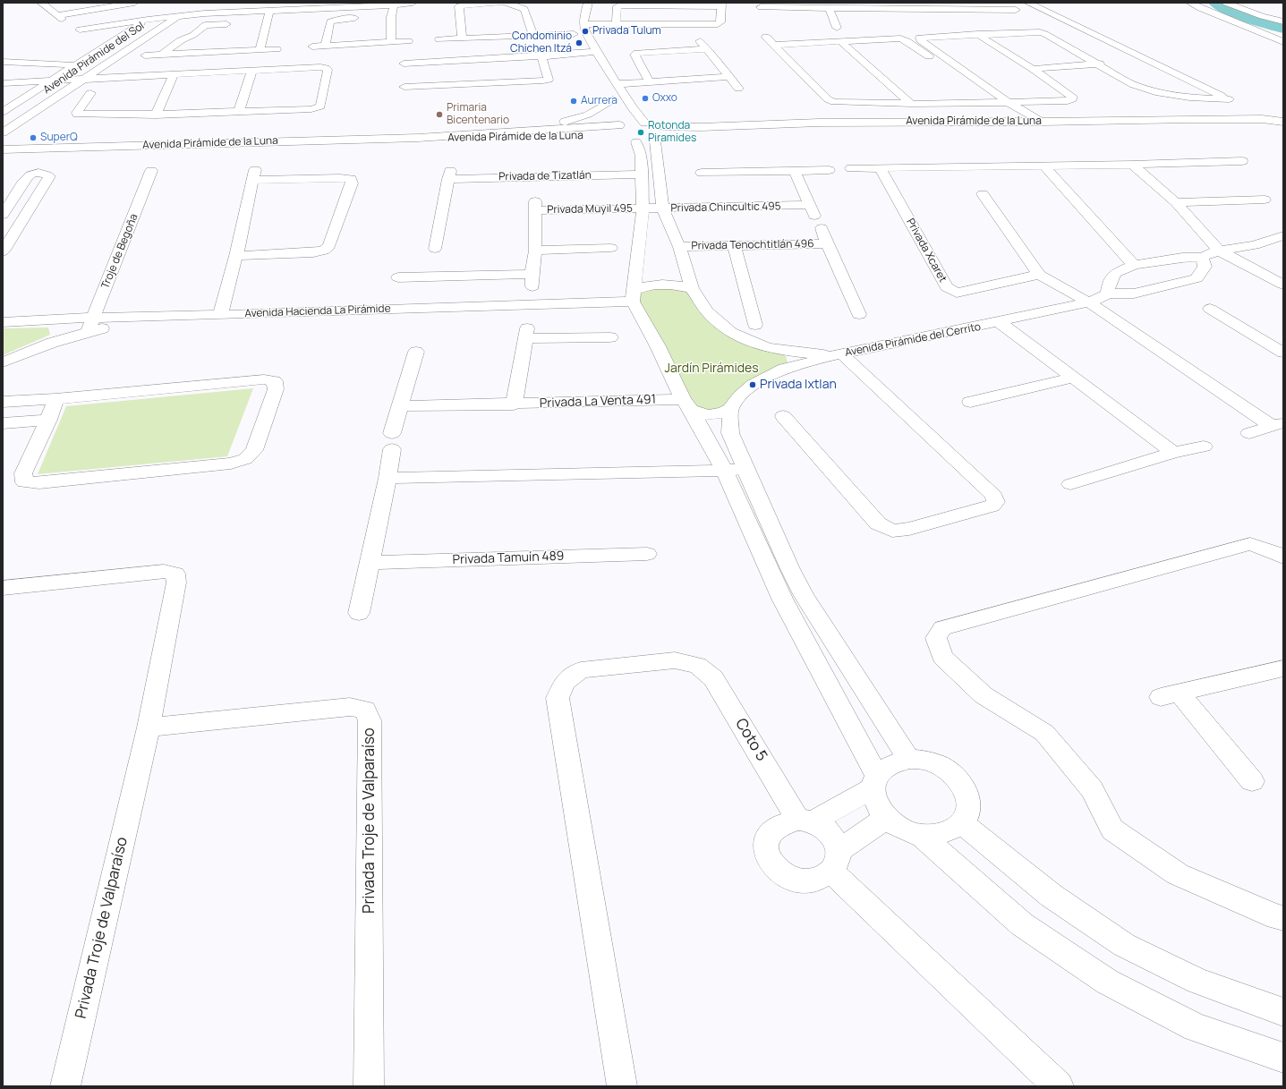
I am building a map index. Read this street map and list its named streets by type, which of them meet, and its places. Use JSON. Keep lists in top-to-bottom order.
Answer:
{
  "streets": {
    "street": [
      "Avenida Pirámide del Sol",
      "Avenida Pirámide de la Luna",
      "Privada de Tizatlán",
      "Privada Chincultic 495",
      "Privada Muyil 495",
      "Privada Tenochtitlán 496",
      "Privada Xcaret",
      "Troje de Begoña",
      "Avenida Hacienda La Pirámide",
      "Avenida Pirámide del Cerrito",
      "Privada La Venta 491",
      "Privada Tamuín 489",
      "Coto 5",
      "Privada Troje de Valparaíso"
    ]
  },
  "crossings": [
    ["Privada Chincultic 495", "Privada Muyil 495"],
    ["Troje de Begoña", "Avenida Hacienda La Pirámide"],
    ["Avenida Pirámide del Cerrito", "Privada La Venta 491"]
  ],
  "parks": ["Jardín Pirámides"],
  "places": [
    "Privada Tulum",
    "Condominio Chichen Itzá",
    "Oxxo",
    "Aurrera",
    "Primaria Bicentenario",
    "Rotonda Piramides",
    "SuperQ",
    "Privada Ixtlan"
  ]
}
